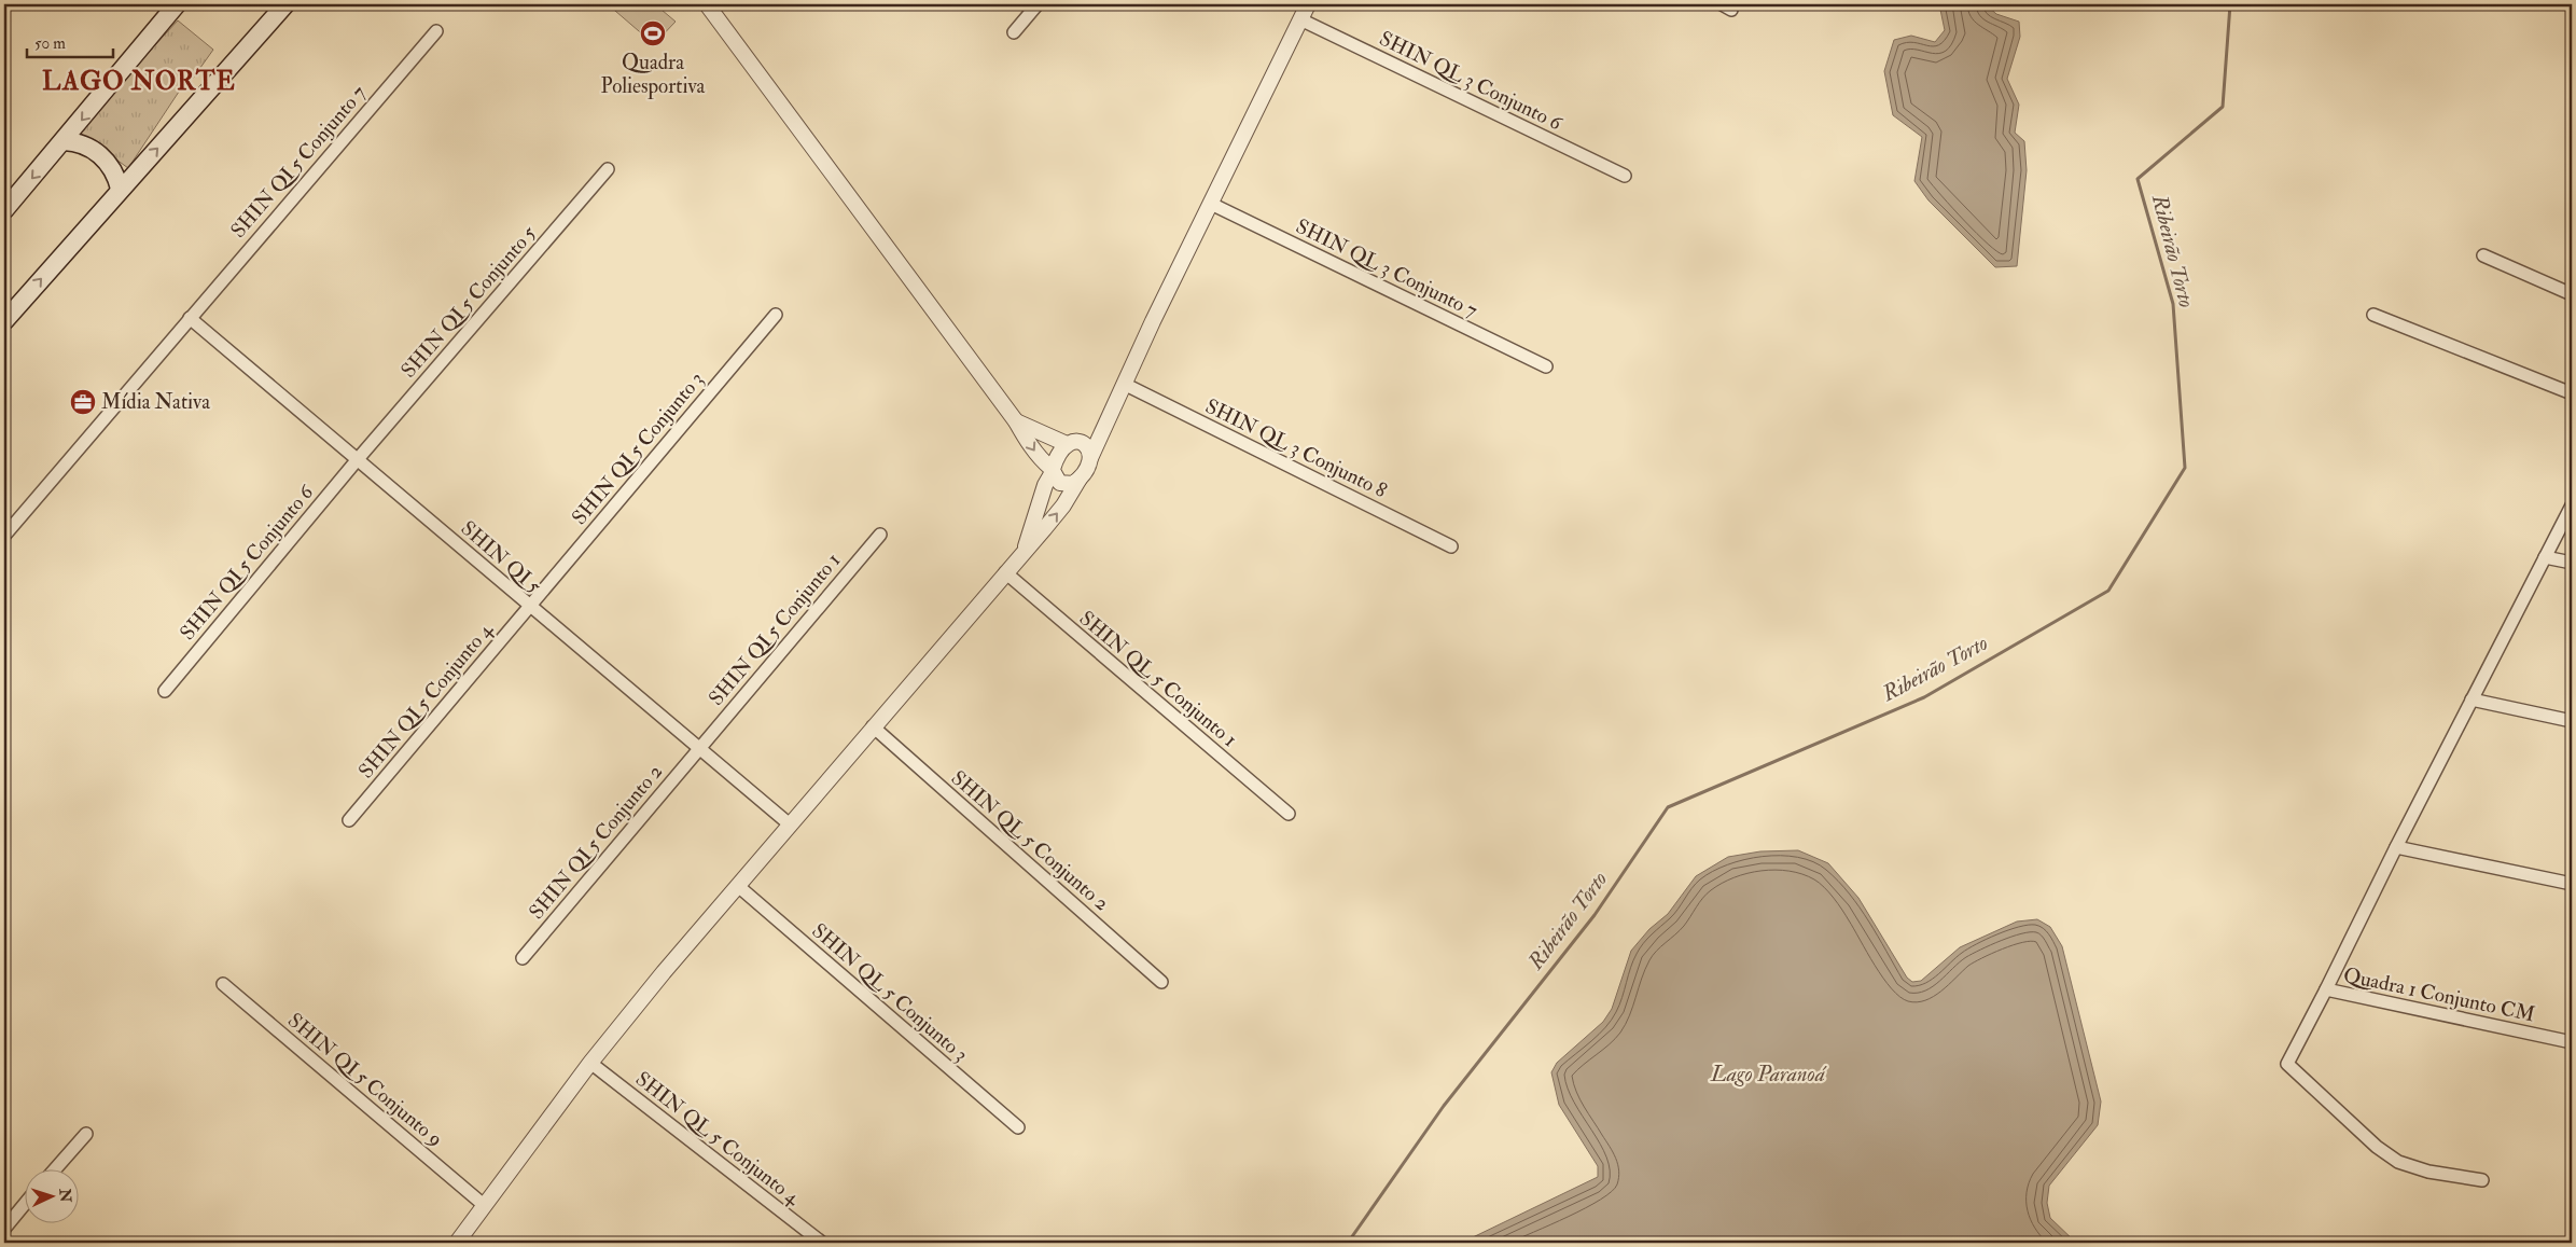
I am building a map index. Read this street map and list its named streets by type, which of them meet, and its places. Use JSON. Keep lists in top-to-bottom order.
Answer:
{
  "streets": {
    "street": [
      "SHIN QL 3 Conjunto 6",
      "SHIN QI 5 Conjunto 7",
      "SHIN QL 3 Conjunto 7",
      "SHIN QI 5 Conjunto 5",
      "SHIN QI 5 Conjunto 3",
      "SHIN QL 3 Conjunto 8",
      "SHIN QI 5",
      "SHIN QI 5 Conjunto 6",
      "SHIN QI 5 Conjunto 1",
      "SHIN QL 5 Conjunto 1",
      "SHIN QI 5 Conjunto 4",
      "SHIN QL 5 Conjunto 2",
      "SHIN QI 5 Conjunto 2",
      "SHIN QL 5 Conjunto 3",
      "Quadra 1 Conjunto CM",
      "SHIN QI 5 Conjunto 9",
      "SHIN QL 5 Conjunto 4"
    ]
  },
  "crossings": [
    ["SHIN QI 5 Conjunto 7", "SHIN QI 5"],
    ["SHIN QI 5 Conjunto 5", "SHIN QI 5"],
    ["SHIN QI 5 Conjunto 5", "SHIN QI 5 Conjunto 6"],
    ["SHIN QI 5 Conjunto 3", "SHIN QI 5"],
    ["SHIN QI 5 Conjunto 3", "SHIN QI 5 Conjunto 4"],
    ["SHIN QI 5", "SHIN QI 5 Conjunto 6"],
    ["SHIN QI 5", "SHIN QI 5 Conjunto 1"],
    ["SHIN QI 5", "SHIN QI 5 Conjunto 4"],
    ["SHIN QI 5", "SHIN QI 5 Conjunto 2"],
    ["SHIN QI 5 Conjunto 1", "SHIN QI 5 Conjunto 2"]
  ],
  "districts": ["LAGO NORTE"],
  "water": ["Ribeirão Torto", "Lago Paranoá"],
  "places": {
    "sports": ["Quadra Poliesportiva"],
    "office": ["Mídia Nativa"]
  },
  "scale_bar": "50 m",
  "north": "right"
}
